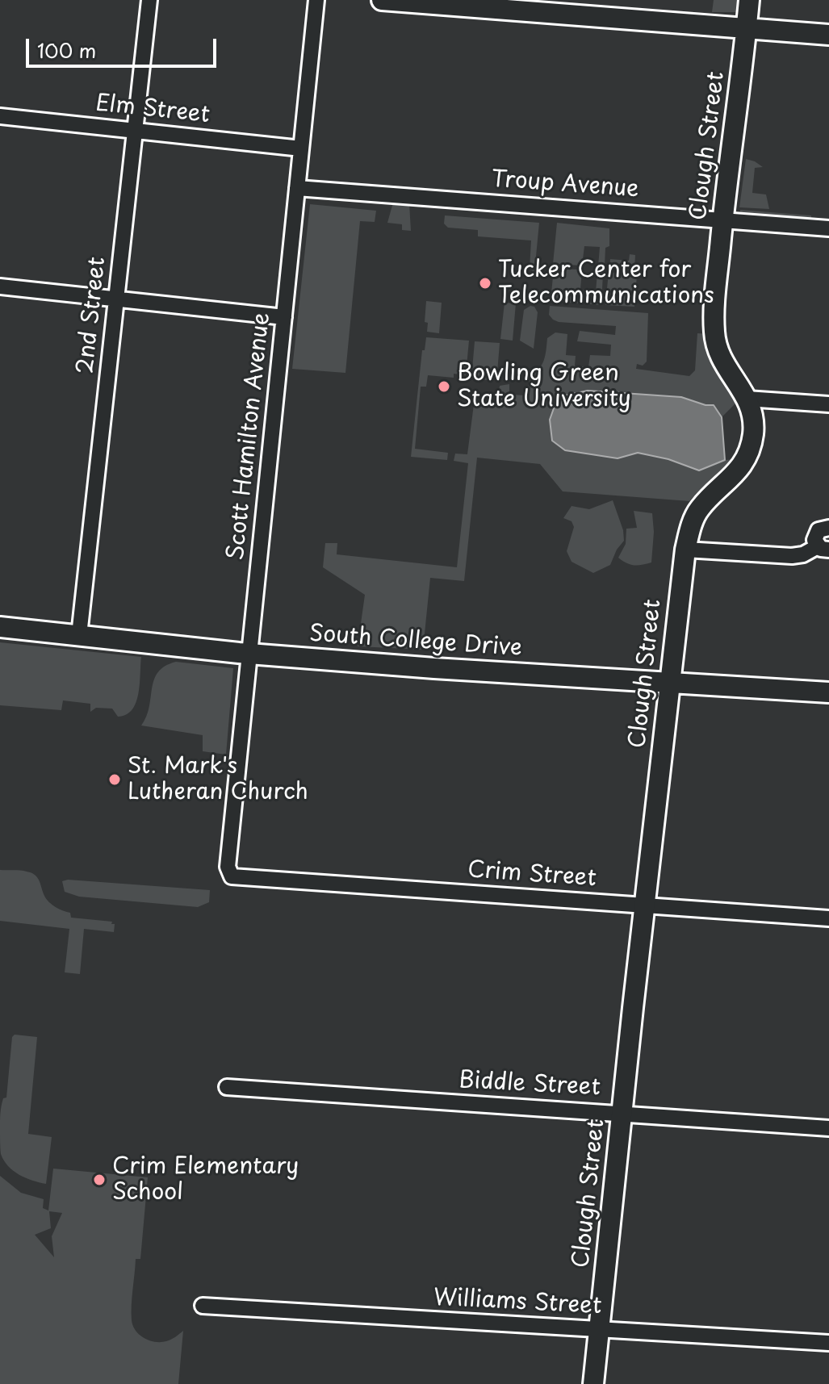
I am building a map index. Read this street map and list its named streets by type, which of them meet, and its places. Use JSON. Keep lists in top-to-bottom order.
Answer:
{
  "streets": {
    "street": [
      "Elm Street",
      "Clough Street",
      "Troup Avenue",
      "2nd Street",
      "Scott Hamilton Avenue",
      "South College Drive",
      "Crim Street",
      "Biddle Street",
      "Williams Street"
    ]
  },
  "crossings": [
    ["Elm Street", "2nd Street"],
    ["Elm Street", "Scott Hamilton Avenue"],
    ["Clough Street", "Troup Avenue"],
    ["Clough Street", "South College Drive"],
    ["Clough Street", "Crim Street"],
    ["Clough Street", "Biddle Street"],
    ["Clough Street", "Williams Street"],
    ["Troup Avenue", "Scott Hamilton Avenue"],
    ["2nd Street", "South College Drive"],
    ["Scott Hamilton Avenue", "South College Drive"],
    ["Scott Hamilton Avenue", "Crim Street"]
  ],
  "places": [
    "Tucker Center for Telecommunications",
    "Bowling Green State University",
    "St. Mark's Lutheran Church",
    "Crim Elementary School"
  ],
  "scale_bar": "100 m"
}
